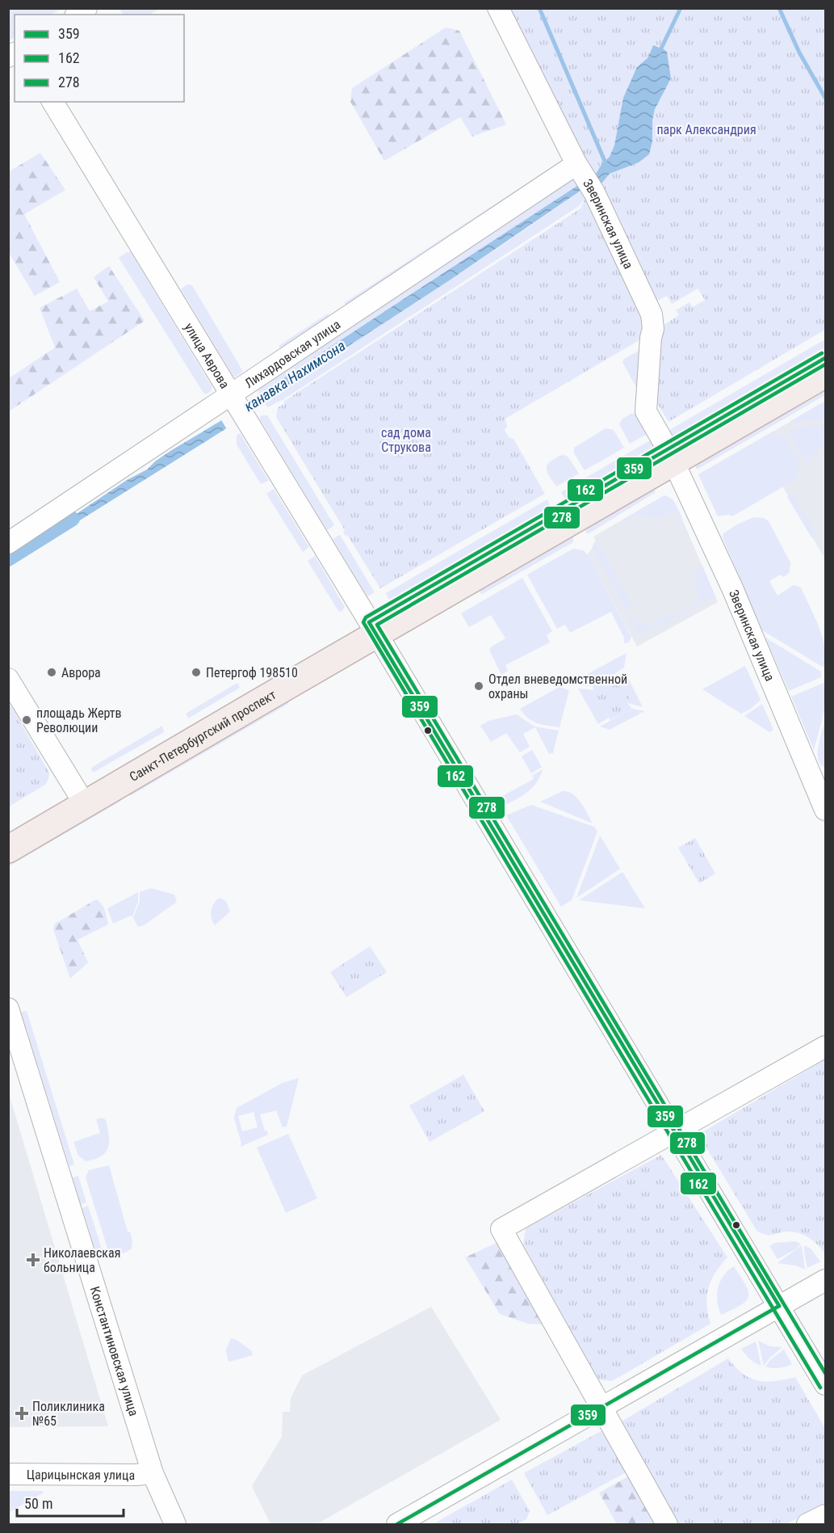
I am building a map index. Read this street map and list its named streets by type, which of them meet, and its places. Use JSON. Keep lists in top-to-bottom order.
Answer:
{
  "streets": {
    "main road": ["Санкт-Петербургский проспект"],
    "street": [
      "Зверинская улица",
      "Лихардовская улица",
      "улица Аврова",
      "Константиновская улица",
      "Царицынская улица"
    ]
  },
  "crossings": [
    ["Зверинская улица", "Лихардовская улица"],
    ["Зверинская улица", "Санкт-Петербургский проспект"],
    ["Лихардовская улица", "улица Аврова"],
    ["улица Аврова", "Санкт-Петербургский проспект"],
    ["Константиновская улица", "Царицынская улица"]
  ],
  "water": ["канавка Нахимсона"],
  "parks": ["парк Александрия", "сад дома Струкова"],
  "places": {
    "other": [
      "Аврора",
      "Петергоф 198510",
      "Отдел вневедомственной охраны",
      "площадь Жертв Революции"
    ],
    "health": ["Николаевская больница", "Поликлиника №65"]
  },
  "lines": ["transit line 162", "transit line 359", "transit line 278"],
  "legend": ["359", "162", "278"],
  "scale_bar": "50 m"
}
